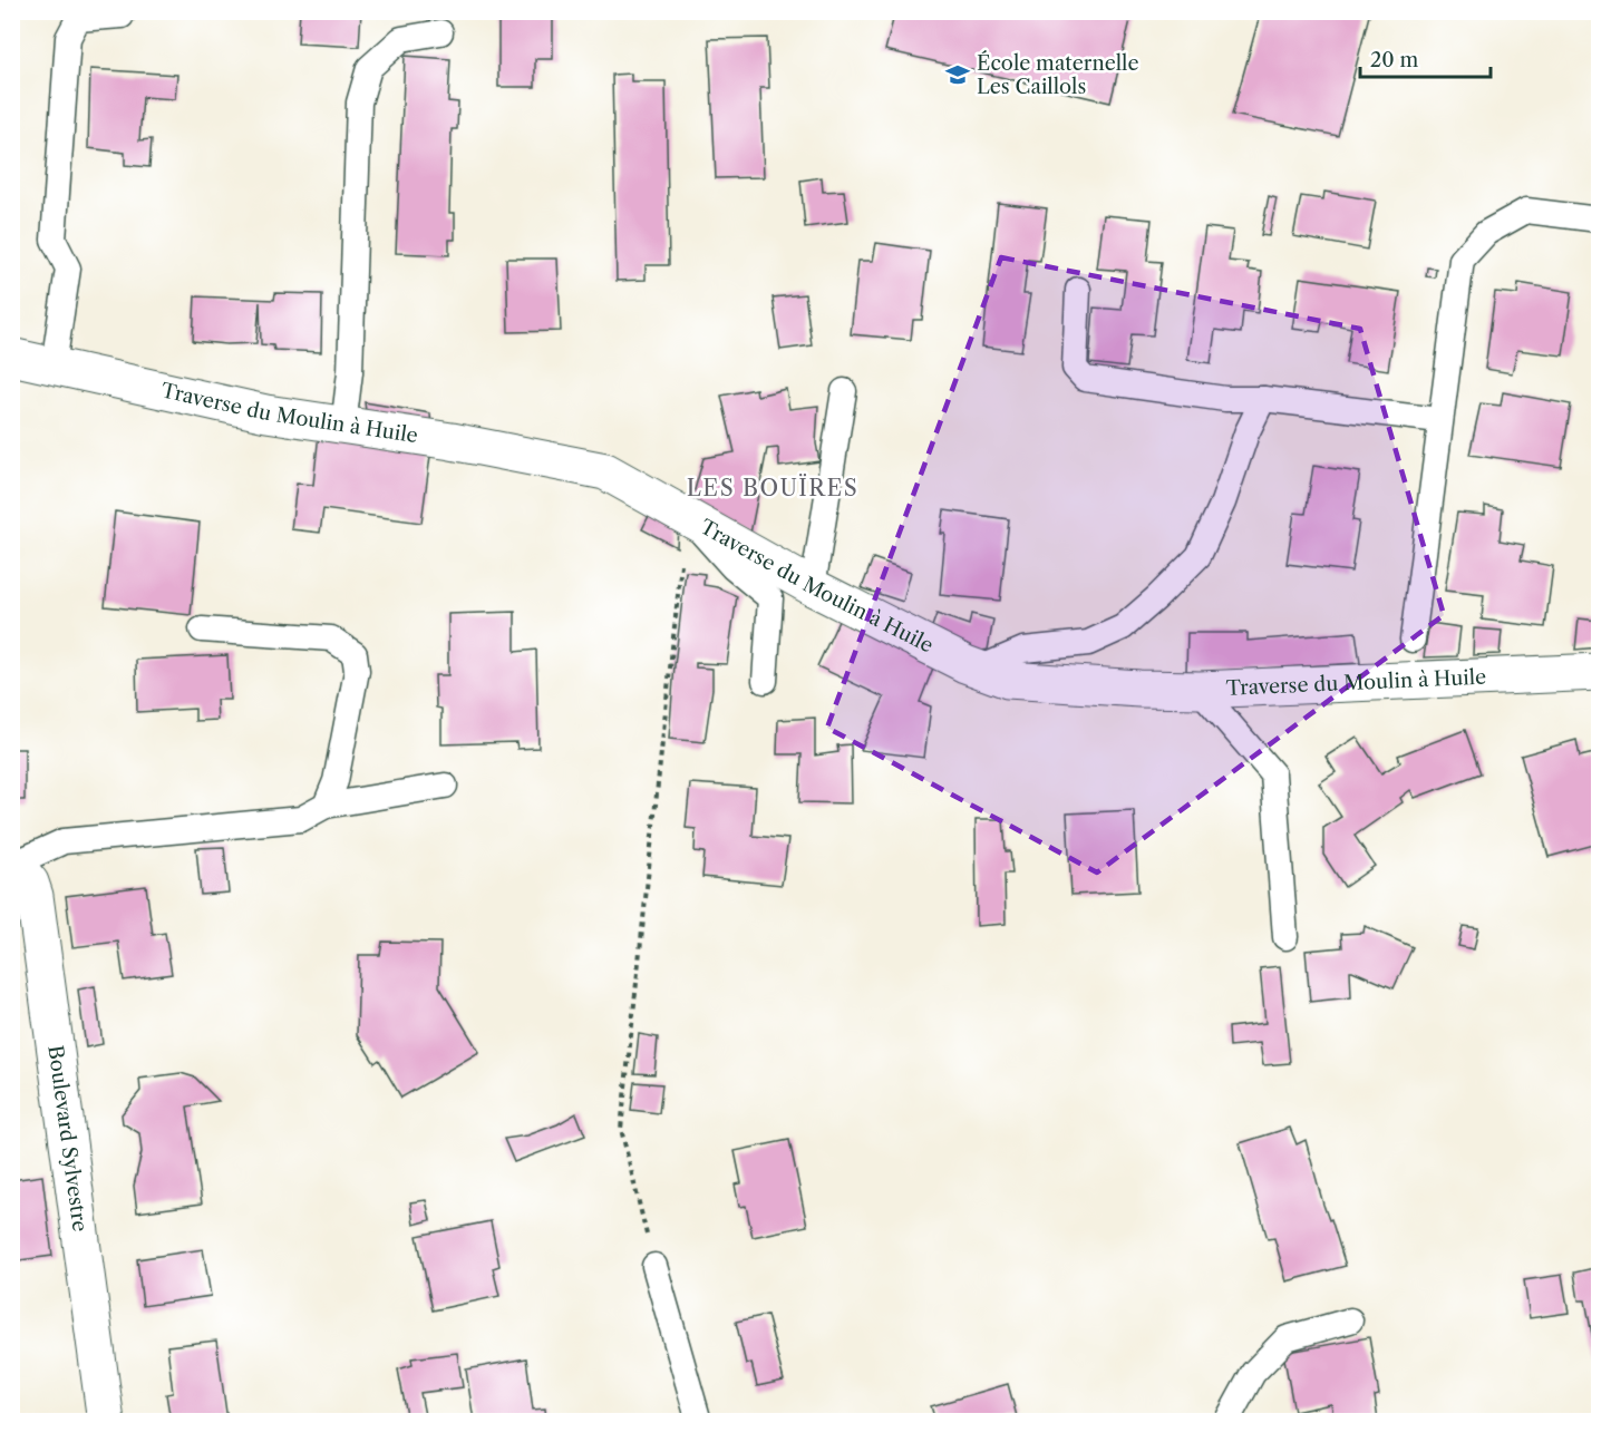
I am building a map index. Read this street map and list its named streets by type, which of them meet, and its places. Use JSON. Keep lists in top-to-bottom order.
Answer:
{
  "streets": {
    "street": ["Traverse du Moulin à Huile", "Boulevard Sylvestre"]
  },
  "districts": ["LES BOUÏRES"],
  "places": {
    "school or university": ["École maternelle Les Caillols"]
  },
  "scale_bar": "20 m"
}
